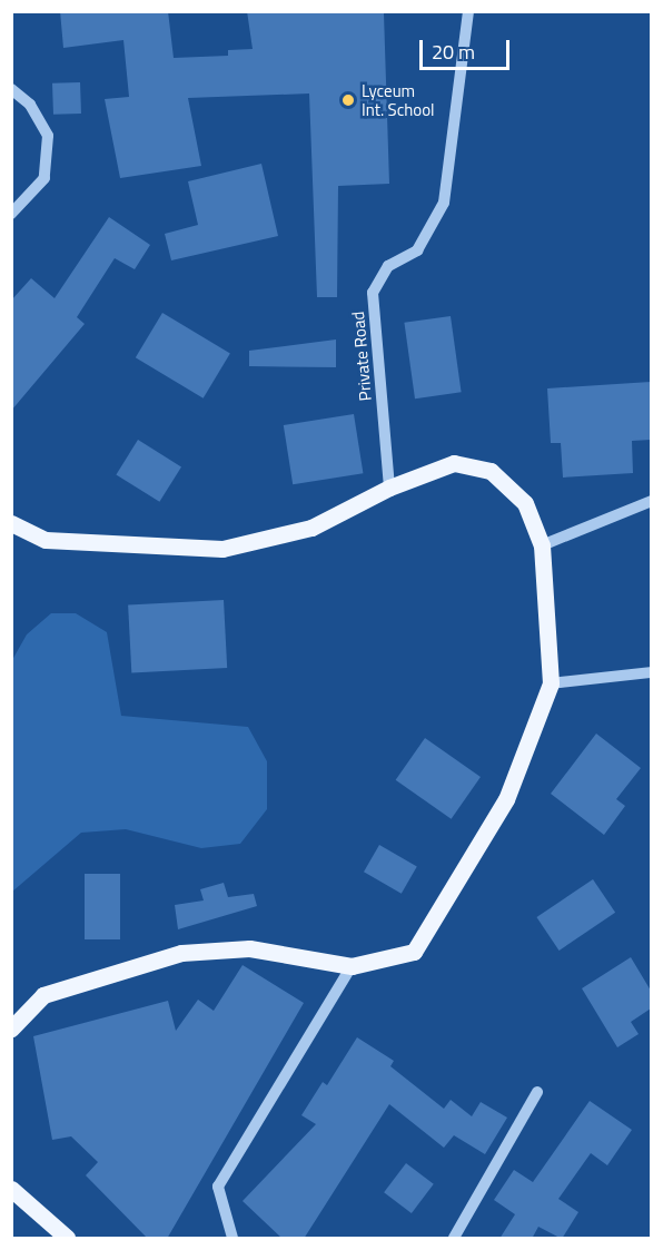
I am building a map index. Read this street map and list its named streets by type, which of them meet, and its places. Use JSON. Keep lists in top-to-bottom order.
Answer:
{
  "streets": {
    "street": ["Private Road"]
  },
  "places": ["Lyceum Int. School"],
  "scale_bar": "20 m"
}
